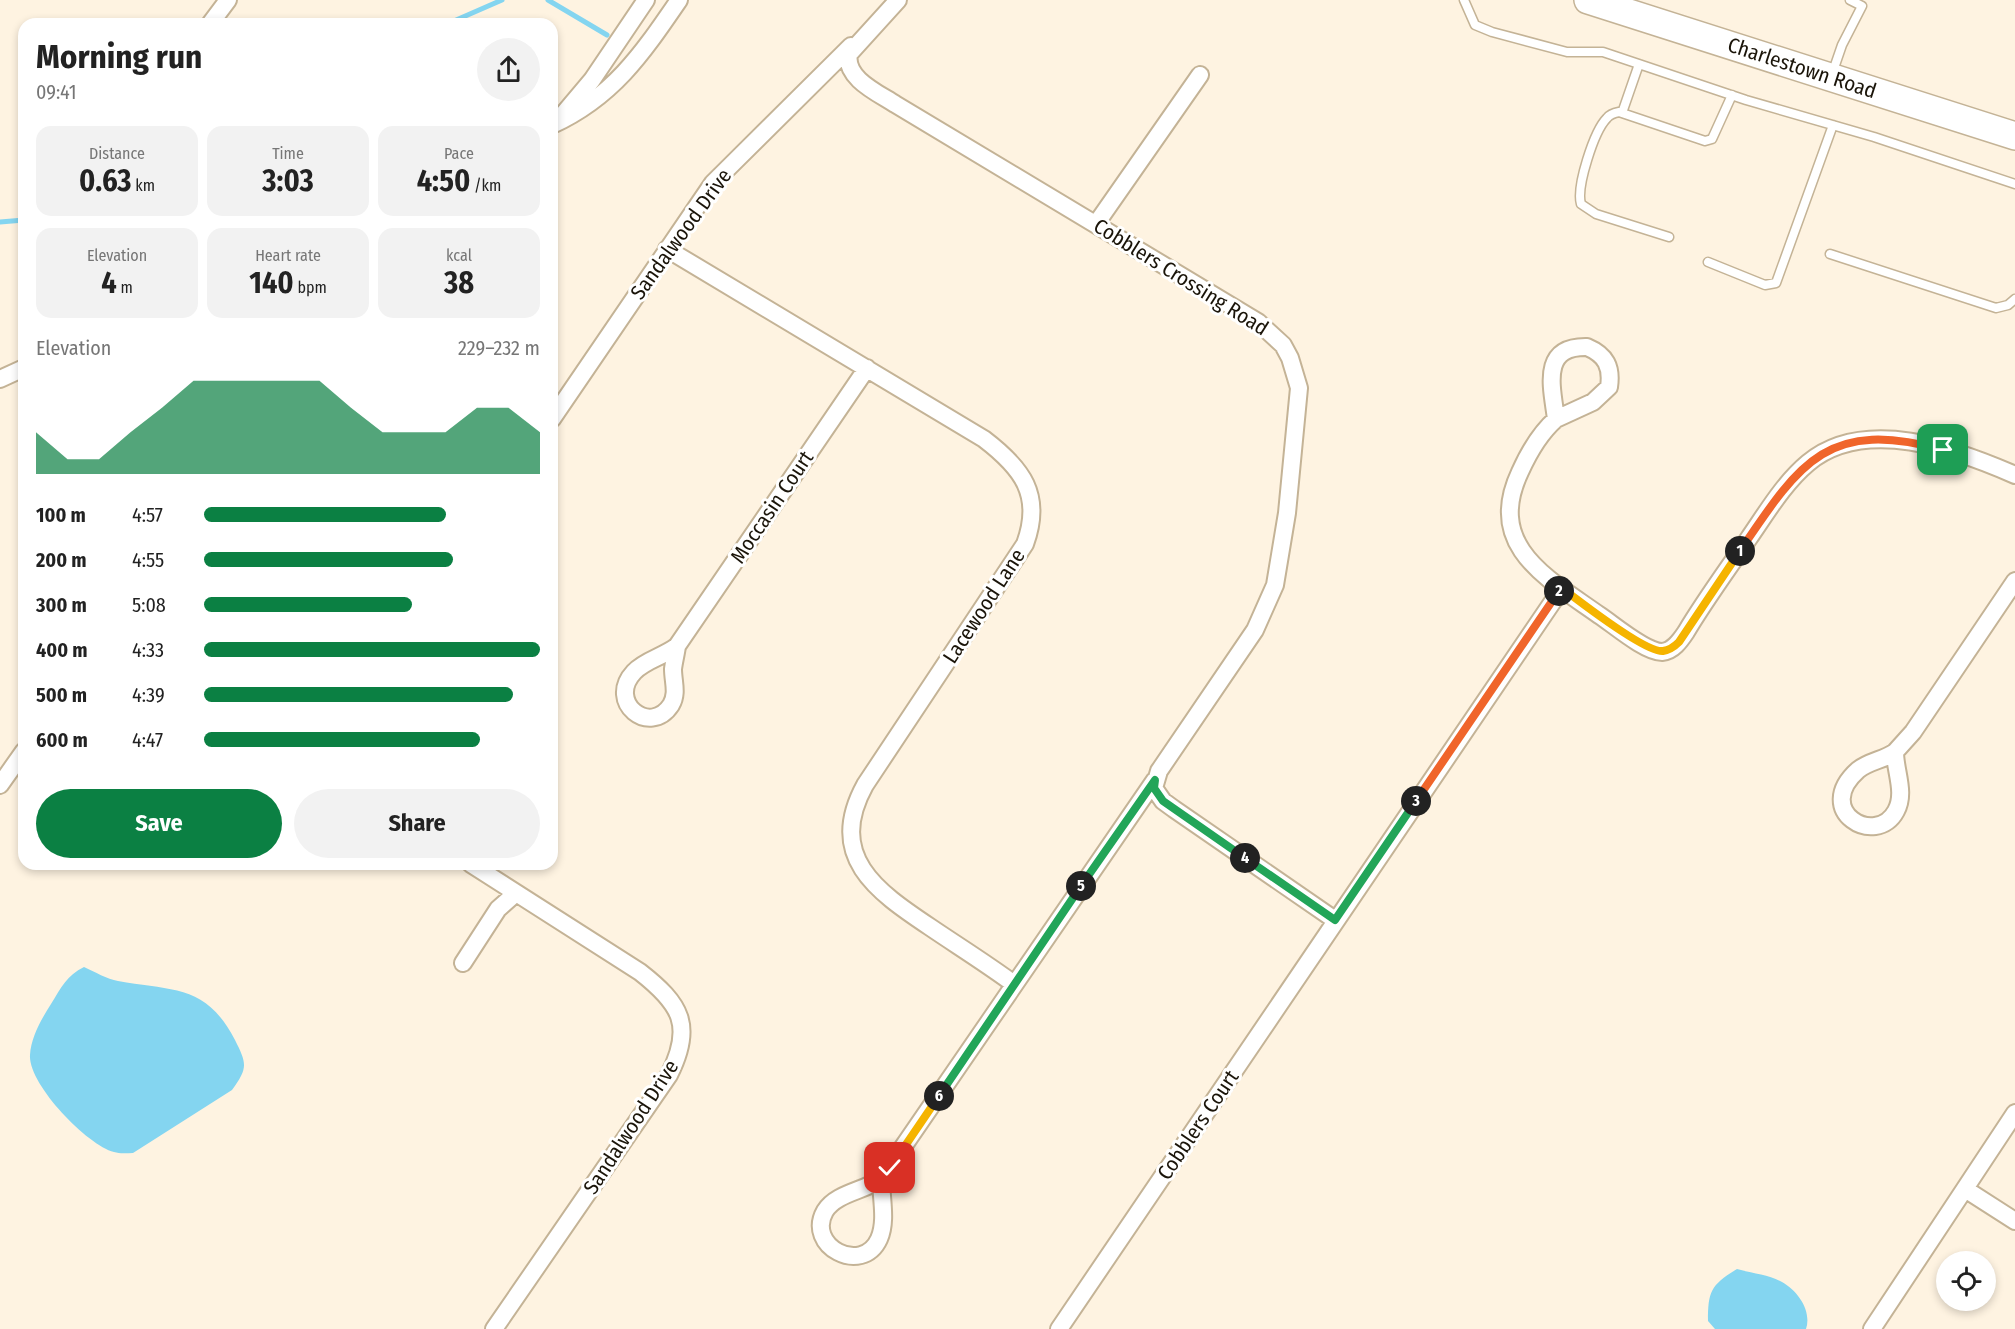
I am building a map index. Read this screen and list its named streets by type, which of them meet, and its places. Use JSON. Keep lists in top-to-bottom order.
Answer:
{
  "streets": {
    "main road": ["Charlestown Road"],
    "street": [
      "Sandalwood Drive",
      "Cobblers Crossing Road",
      "Moccasin Court",
      "Lacewood Lane",
      "Cobblers Court"
    ]
  },
  "crossings": [
    ["Sandalwood Drive", "Cobblers Crossing Road"],
    ["Sandalwood Drive", "Lacewood Lane"],
    ["Cobblers Crossing Road", "Lacewood Lane"],
    ["Moccasin Court", "Lacewood Lane"]
  ],
  "page": {
    "heading": ["Morning run", "09:41"],
    "stats": [
      ["Distance", "0.63 km"],
      ["Time", "3:03"],
      ["Pace", "4:50 /km"],
      ["Elevation", "4 m"],
      ["Heart rate", "140 bpm"],
      ["kcal", "38"]
    ],
    "chart": ["Elevation", "229–232 m"],
    "list": [
      {
        "name": "100 m",
        "note": "4:57"
      },
      {
        "name": "200 m",
        "note": "4:55"
      },
      {
        "name": "300 m",
        "note": "5:08"
      },
      {
        "name": "400 m",
        "note": "4:33"
      },
      {
        "name": "500 m",
        "note": "4:39"
      },
      {
        "name": "600 m",
        "note": "4:47"
      }
    ],
    "pins": [
      "1",
      "2",
      "3",
      "4",
      "5",
      "6"
    ],
    "buttons": ["Save", "Share"]
  }
}
